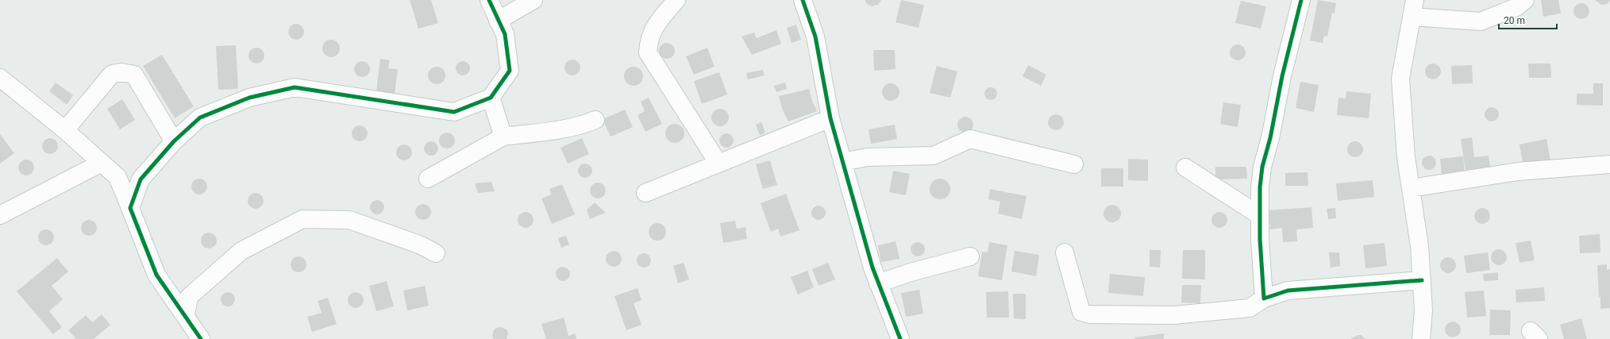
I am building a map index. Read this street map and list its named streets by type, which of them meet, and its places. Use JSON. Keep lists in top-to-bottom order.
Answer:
{
  "scale_bar": "20 m"
}
